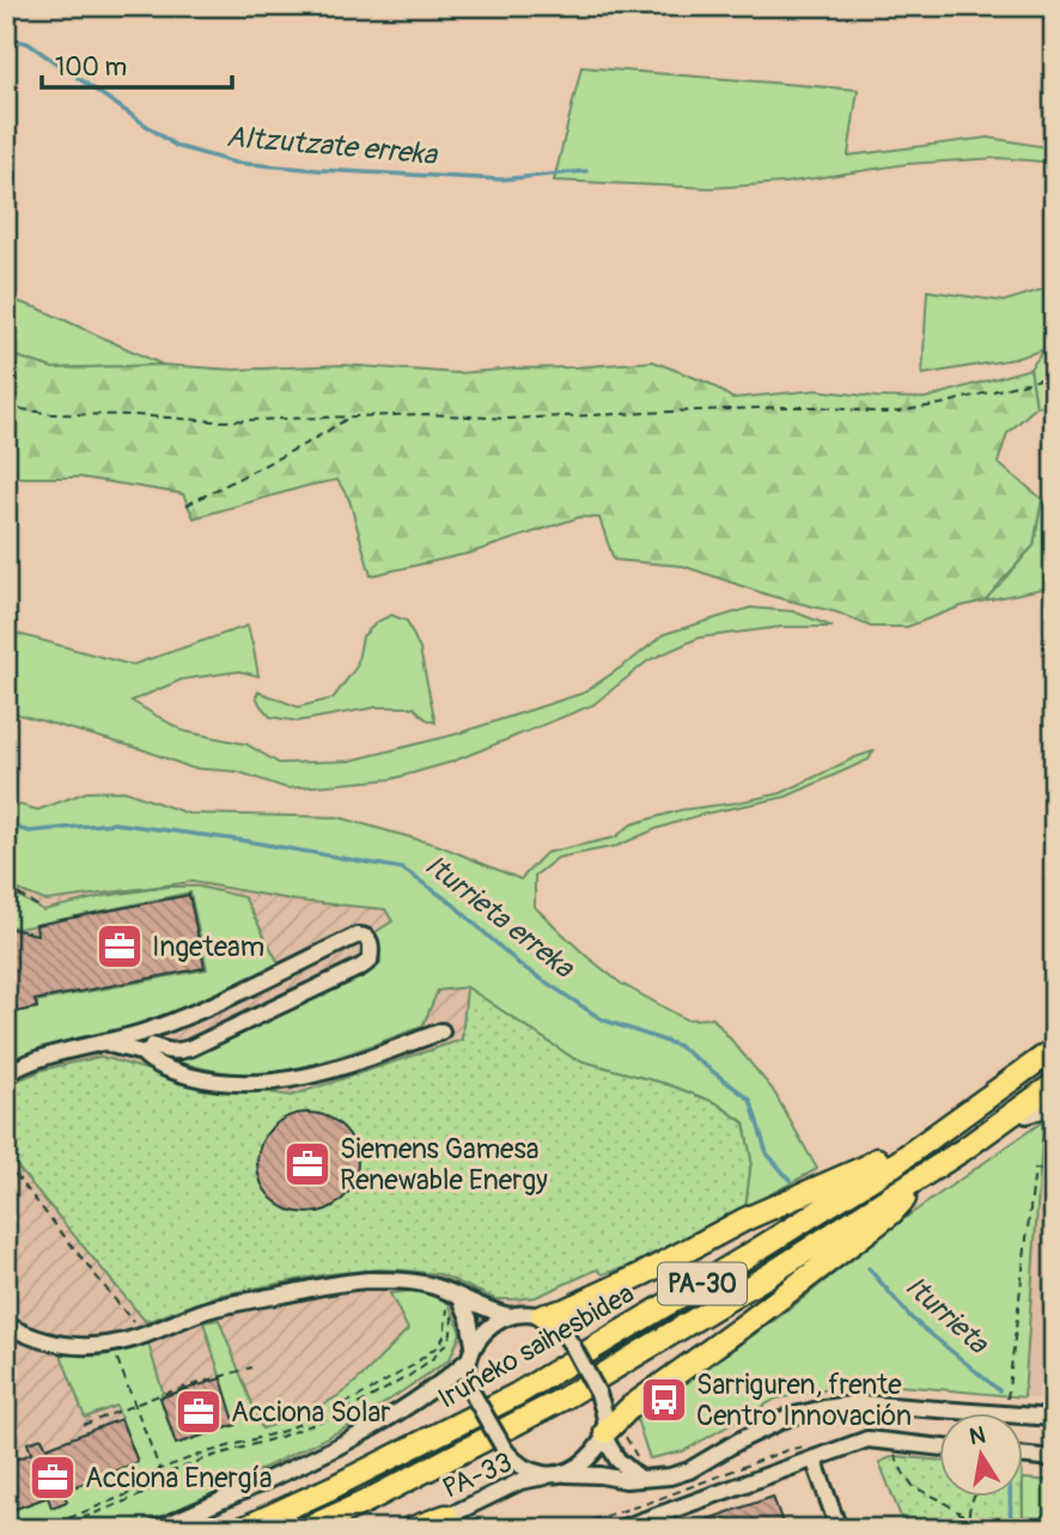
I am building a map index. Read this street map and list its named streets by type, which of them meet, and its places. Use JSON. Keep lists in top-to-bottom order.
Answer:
{
  "streets": {
    "highway": ["PA-30", "Iruñeko saihesbidea"],
    "street": ["PA-33"]
  },
  "water": ["Altzutzate erreka", "Iturrieta erreka", "Iturrieta"],
  "places": {
    "office": [
      "Ingeteam",
      "Siemens Gamesa Renewable Energy",
      "Acciona Solar",
      "Acciona Energía"
    ],
    "bus stop": ["Sarriguren, frente Centro Innovación"]
  },
  "scale_bar": "100 m",
  "north": "top"
}
